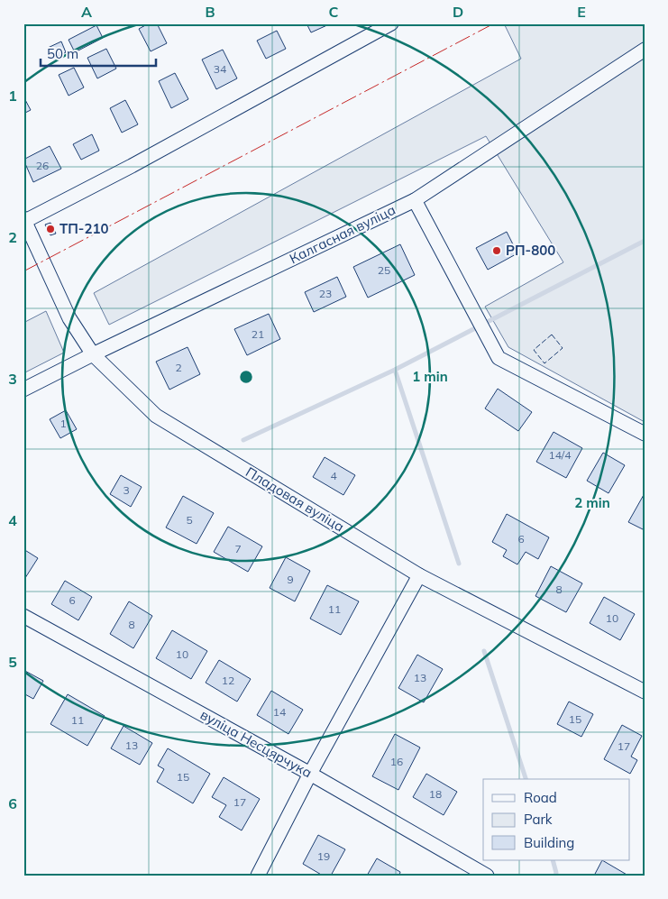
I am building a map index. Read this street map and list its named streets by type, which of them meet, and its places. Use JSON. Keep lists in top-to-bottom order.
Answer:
{
  "streets": {
    "street": ["Калгасная вуліца", "Пладовая вуліца", "вуліца Несцярчука"]
  },
  "crossings": [
    ["Калгасная вуліца", "Пладовая вуліца"]
  ],
  "places": ["ТП-210", "РП-800"],
  "house_numbers": [
    "34",
    "26",
    "25",
    "23",
    "21",
    "2",
    "1",
    "14/4",
    "4",
    "3",
    "5",
    "6",
    "7",
    "9",
    "8",
    "6",
    "11",
    "10",
    "8",
    "10",
    "13",
    "12",
    "14",
    "15",
    "11",
    "13",
    "17",
    "16",
    "15",
    "18",
    "17",
    "19"
  ],
  "legend": ["Road", "Park", "Building"],
  "scale_bar": "50 m",
  "grid": {
    "columns": [
      "A",
      "B",
      "C",
      "D",
      "E"
    ],
    "rows": [
      "1",
      "2",
      "3",
      "4",
      "5",
      "6"
    ]
  },
  "rings": ["1 min", "2 min"]
}
